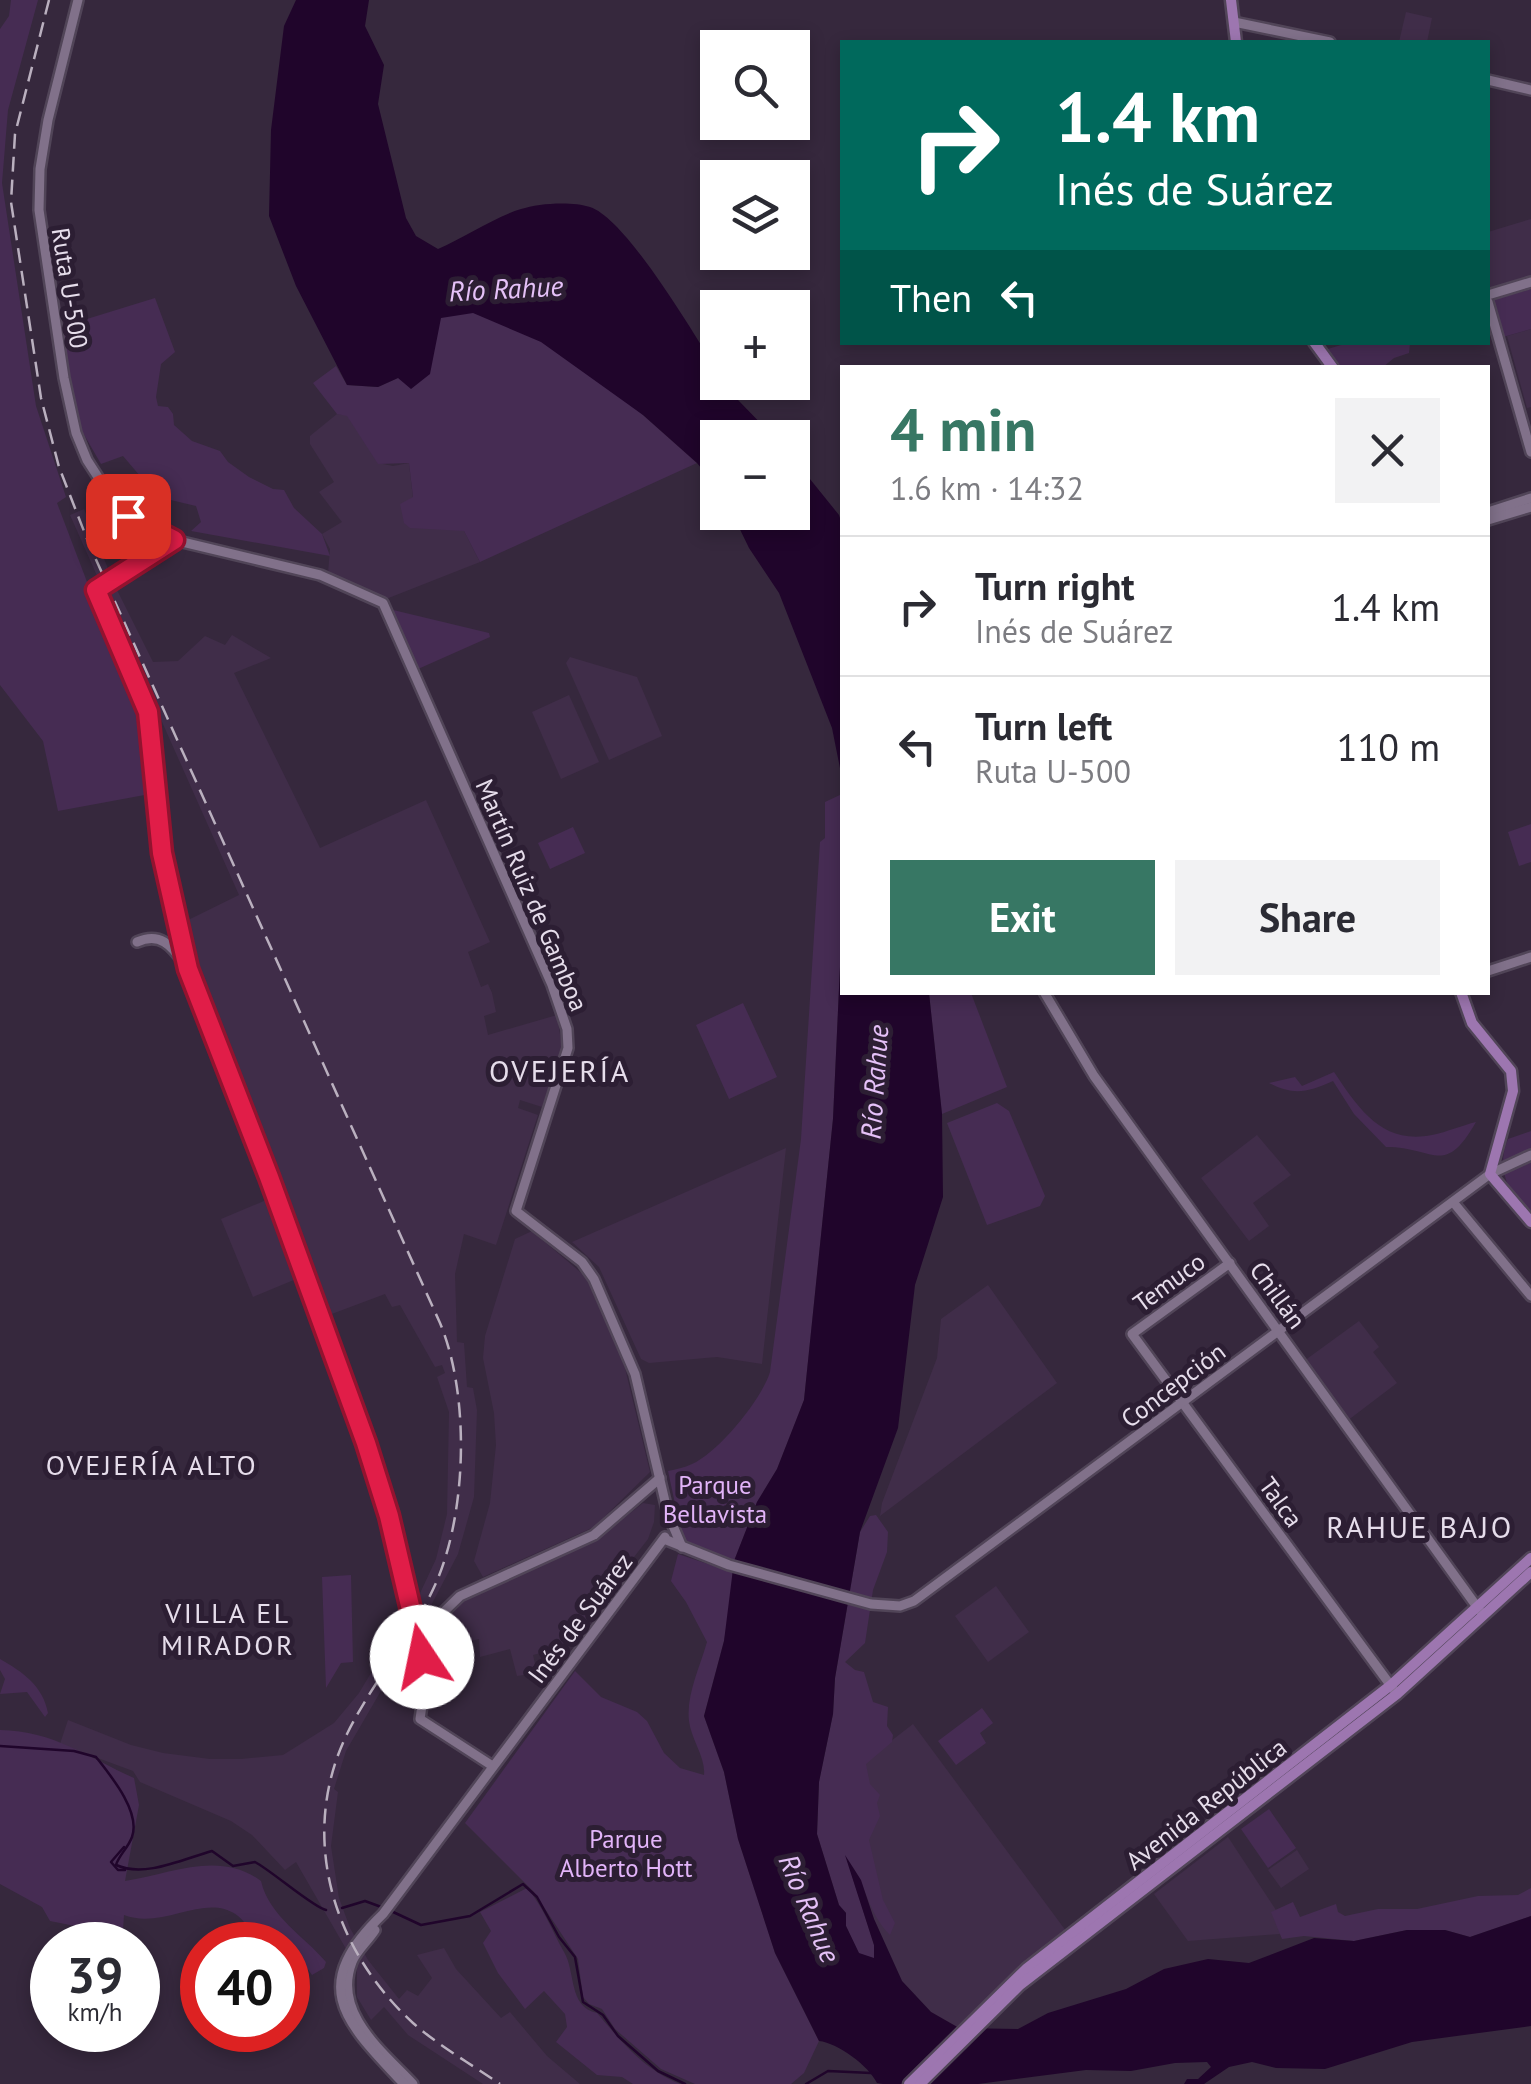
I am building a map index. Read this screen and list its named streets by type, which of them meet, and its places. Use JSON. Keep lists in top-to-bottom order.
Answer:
{
  "streets": {
    "main road": ["Avenida República"],
    "street": [
      "Ruta U-500",
      "Martín Ruiz de Gamboa",
      "Temuco",
      "Chillán",
      "Concepción",
      "Talca",
      "Inés de Suárez"
    ]
  },
  "crossings": [
    ["Ruta U-500", "Martín Ruiz de Gamboa"],
    ["Temuco", "Chillán"],
    ["Temuco", "Talca"],
    ["Chillán", "Concepción"],
    ["Chillán", "Avenida República"],
    ["Concepción", "Talca"],
    ["Talca", "Avenida República"]
  ],
  "districts": [
    "OVEJERÍA",
    "OVEJERÍA ALTO",
    "RAHUE BAJO",
    "VILLA EL MIRADOR"
  ],
  "water": ["Río Rahue"],
  "parks": ["Parque Bellavista", "Parque Alberto Hott"],
  "page": {
    "map_buttons": ["+", "−"],
    "turn": ["1.4 km", "Inés de Suárez"],
    "then": "Then",
    "heading": ["4 min", "1.6 km · 14:32"],
    "list": [
      {
        "name": "Turn right",
        "note": "Inés de Suárez",
        "value": "1.4 km"
      },
      {
        "name": "Turn left",
        "note": "Ruta U-500",
        "value": "110 m"
      }
    ],
    "buttons": ["Exit", "Share"],
    "speed": "39 km/h",
    "limit": "40"
  }
}
